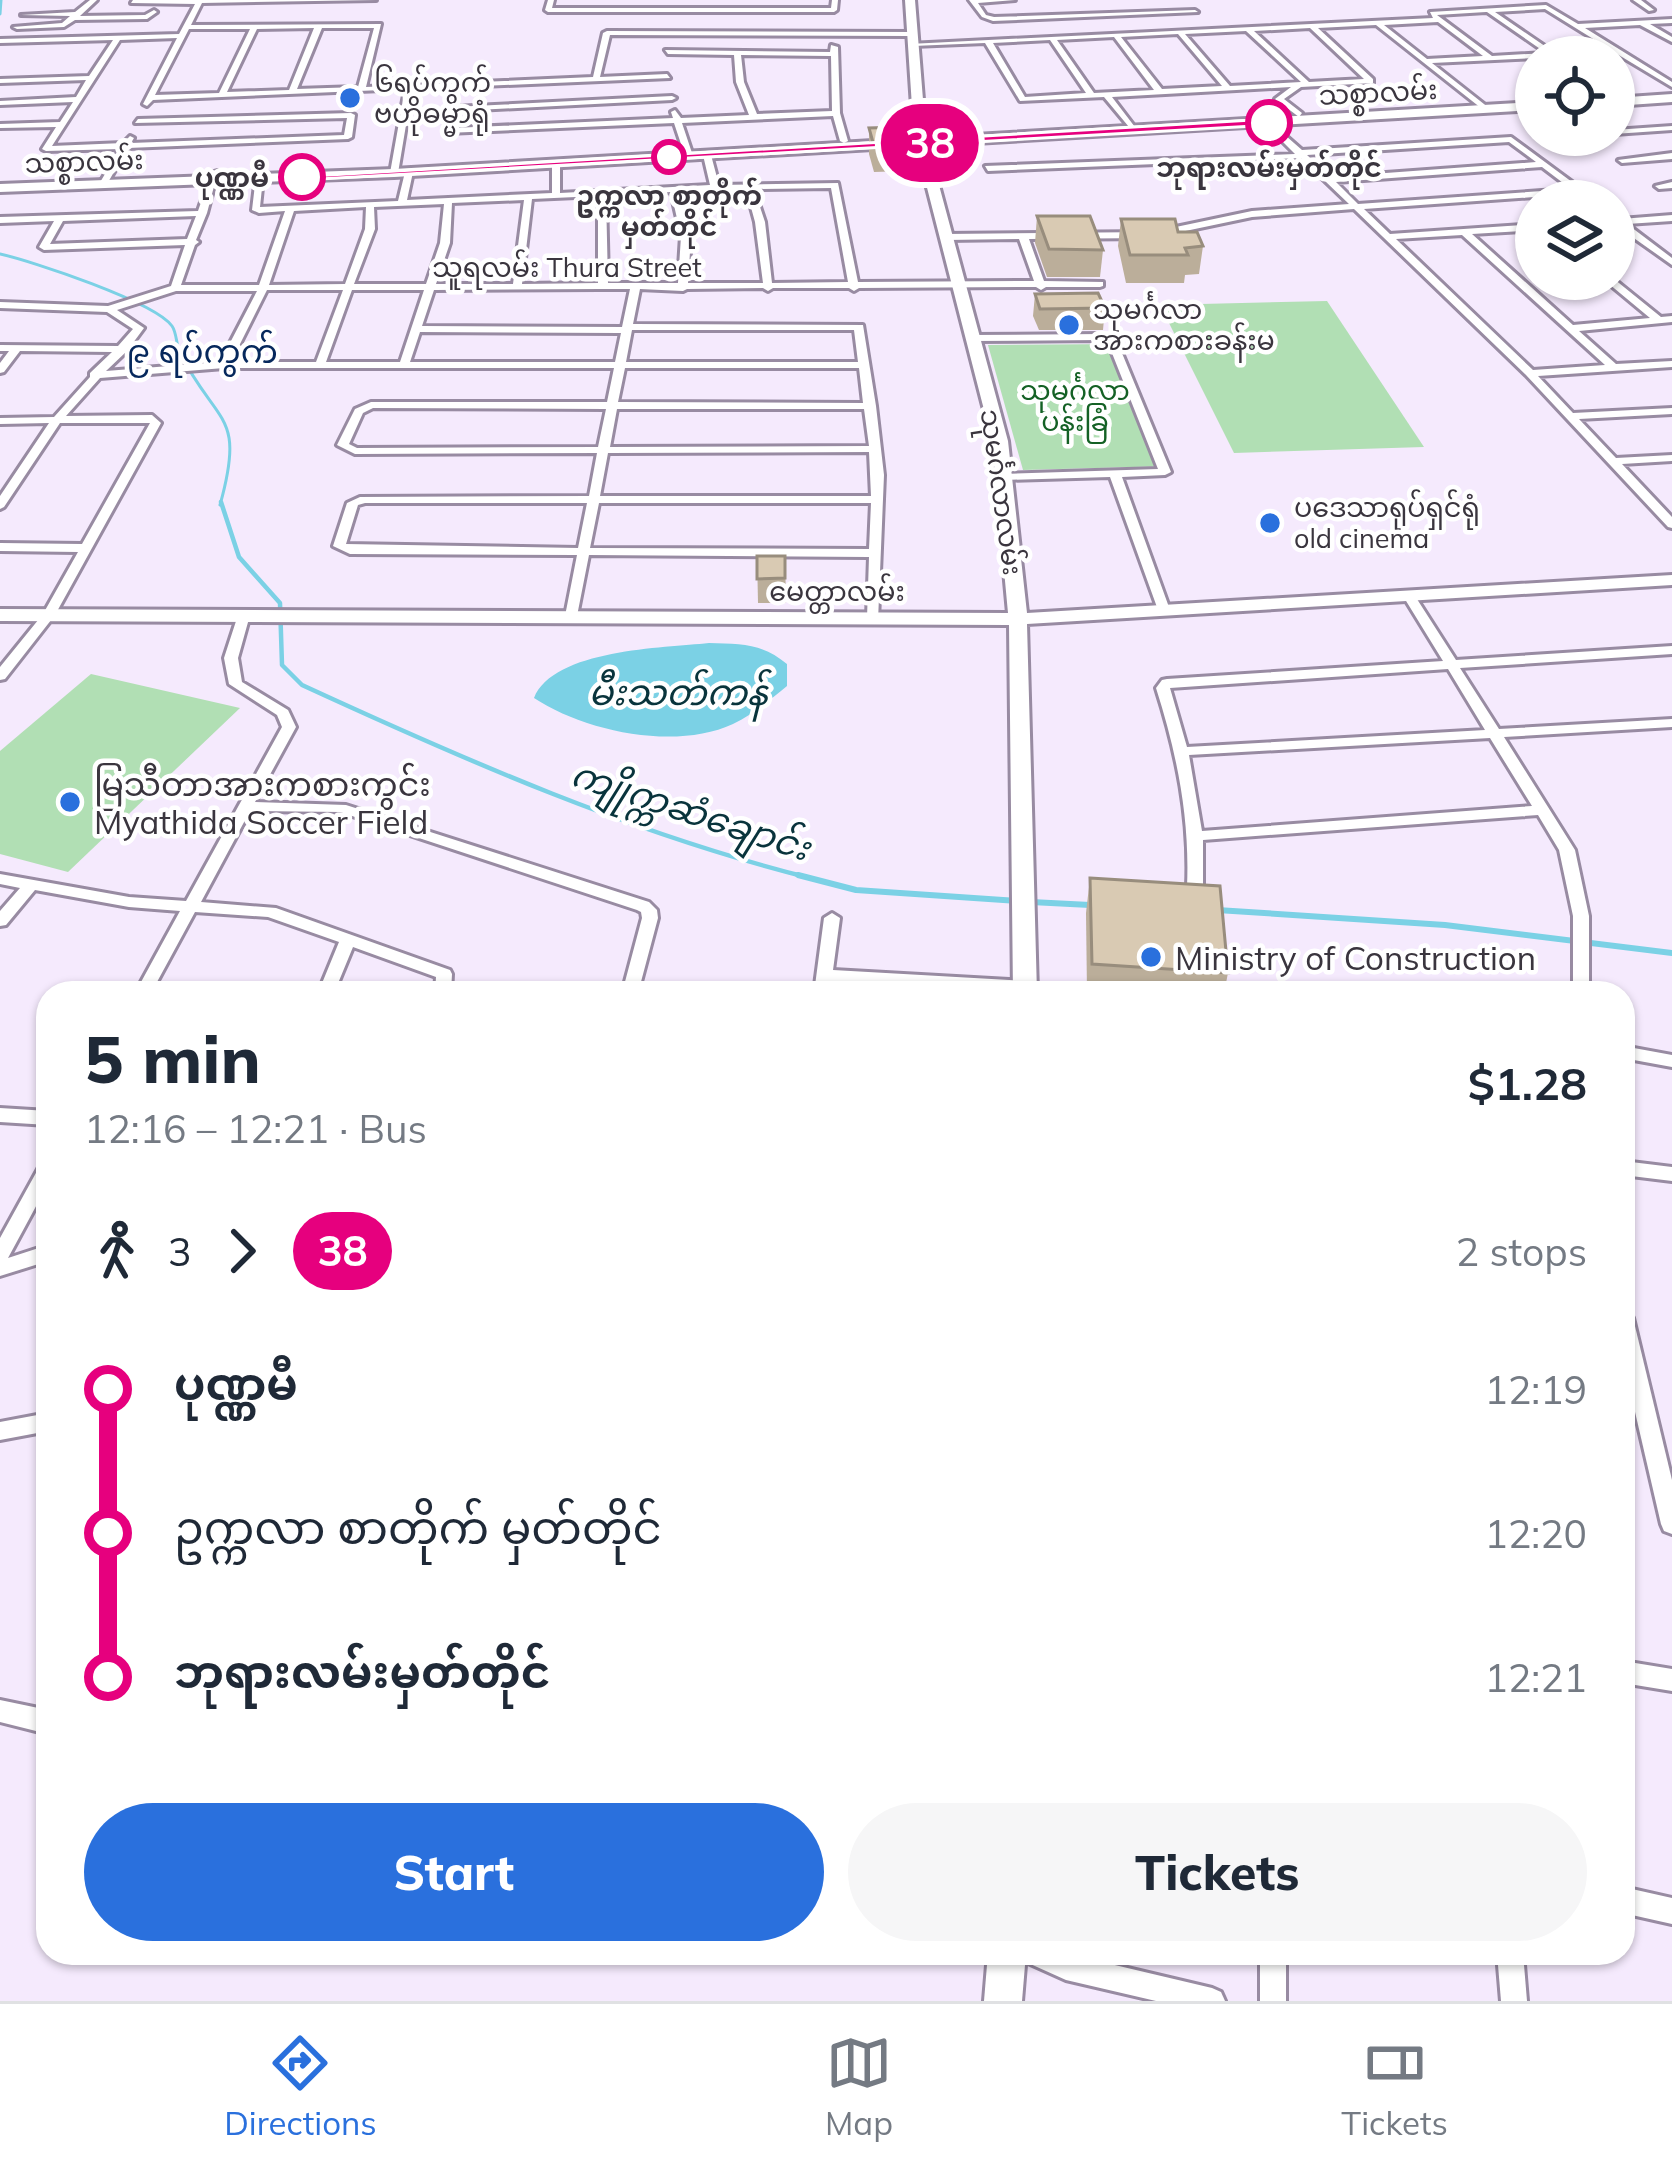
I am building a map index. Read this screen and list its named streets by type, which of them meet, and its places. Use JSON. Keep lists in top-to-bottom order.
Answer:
{
  "streets": {
    "main road": ["သစ္စာလမ်း", "သုမင်္ဂလာလမ်း", "မေတ္တာလမ်း"],
    "street": ["သူရလမ်း Thura Street"]
  },
  "crossings": [
    ["သစ္စာလမ်း", "သုမင်္ဂလာလမ်း"],
    ["သူရလမ်း Thura Street", "သုမင်္ဂလာလမ်း"],
    ["သုမင်္ဂလာလမ်း", "မေတ္တာလမ်း"]
  ],
  "districts": ["၉ ရပ်ကွက်"],
  "water": ["မီးသတ်ကန်", "ကျိုက္ကဆံချောင်း"],
  "parks": ["သုမင်္ဂလာ ပန်းခြံ"],
  "places": [
    "၆ရပ်ကွက် ဗဟိုဓမ္မာရုံ",
    "ဘုရားလမ်းမှတ်တိုင်",
    "ဥက္ကလာ စာတိုက် မှတ်တိုင်",
    "ပုဏ္ဏမီ",
    "သုမင်္ဂလာ အားကစားခန်းမ",
    "ပဒေသာရုပ်ရှင်ရုံ old cinema",
    "မြသီတာအားကစားကွင်း Myathida Soccer Field",
    "Ministry of Construction"
  ],
  "lines": ["bus line 38"],
  "page": {
    "on_map": "38",
    "heading": ["5 min", "12:16 – 12:21 · Bus", "$1.28"],
    "legs": ["3", "38", "2 stops"],
    "list": [
      {
        "name": "ပုဏ္ဏမီ",
        "value": "12:19"
      },
      {
        "name": "ဥက္ကလာ စာတိုက် မှတ်တိုင်",
        "value": "12:20"
      },
      {
        "name": "ဘုရားလမ်းမှတ်တိုင်",
        "value": "12:21"
      }
    ],
    "buttons": ["Start", "Tickets"],
    "tabs": ["Directions", "Map", "Tickets"]
  }
}
